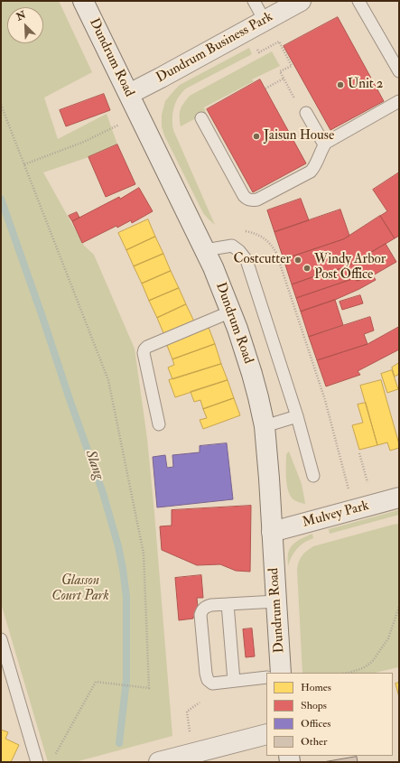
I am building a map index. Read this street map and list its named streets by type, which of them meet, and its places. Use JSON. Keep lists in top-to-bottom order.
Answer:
{
  "streets": {
    "main road": ["Dundrum Business Park", "Dundrum Road", "Mulvey Park"]
  },
  "crossings": [
    ["Dundrum Business Park", "Dundrum Road"],
    ["Dundrum Road", "Mulvey Park"]
  ],
  "water": ["Slang"],
  "parks": ["Glasson Court Park"],
  "places": [
    "Unit 2",
    "Jaisun House",
    "Costcutter",
    "Windy Arbor Post Office"
  ],
  "legend": [
    "Homes",
    "Shops",
    "Offices",
    "Other"
  ],
  "north": "top left"
}
